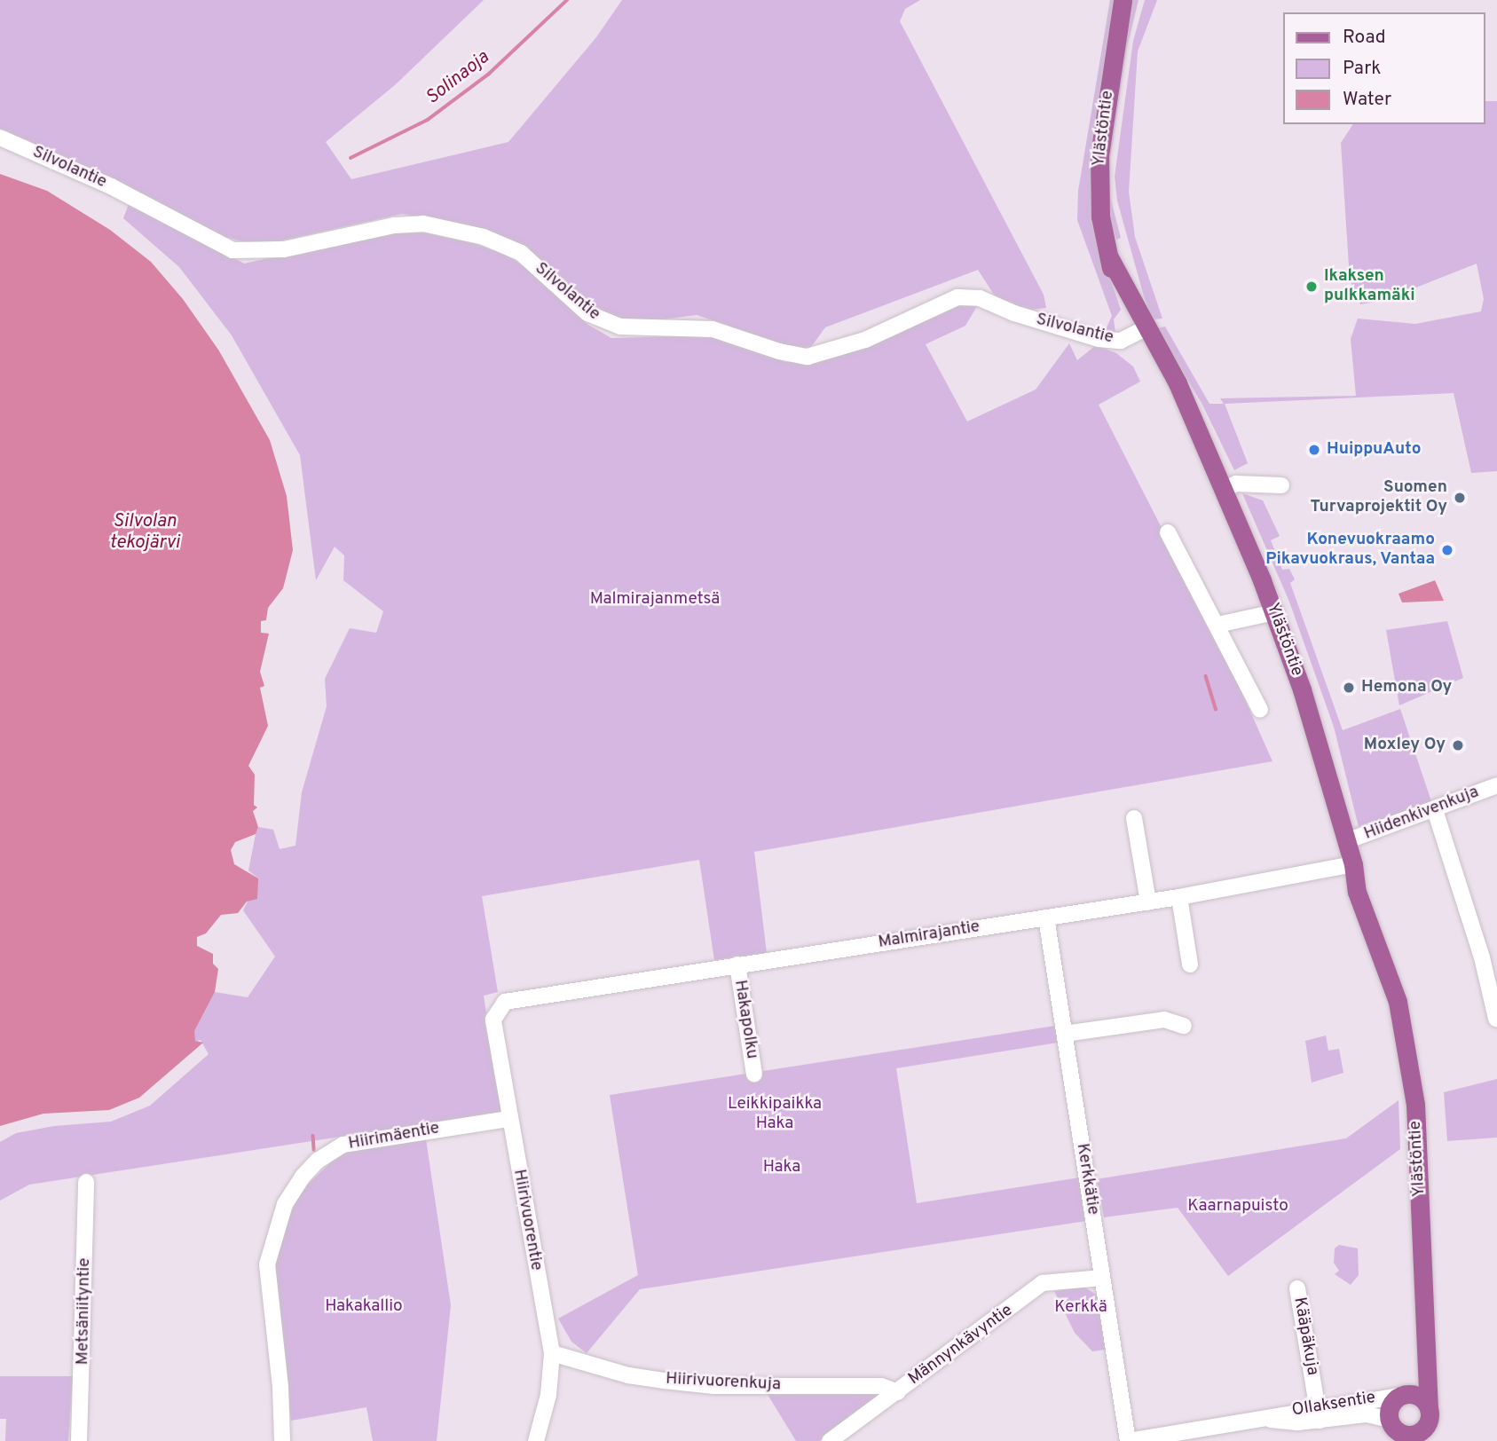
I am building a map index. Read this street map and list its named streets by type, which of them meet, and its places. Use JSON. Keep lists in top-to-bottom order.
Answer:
{
  "streets": {
    "main road": ["Ylästöntie"],
    "street": [
      "Silvolantie",
      "Hiidenkivenkuja",
      "Malmirajantie",
      "Hakapolku",
      "Hiirimäentie",
      "Kerkkätie",
      "Hiirivuorentie",
      "Metsäniityntie",
      "Kääpäkuja",
      "Männynkävyntie",
      "Hiirivuorenkuja",
      "Ollaksentie"
    ]
  },
  "crossings": [
    ["Ylästöntie", "Silvolantie"],
    ["Ylästöntie", "Hiidenkivenkuja"],
    ["Ylästöntie", "Malmirajantie"],
    ["Ylästöntie", "Ollaksentie"],
    ["Malmirajantie", "Hakapolku"],
    ["Malmirajantie", "Kerkkätie"],
    ["Malmirajantie", "Hiirivuorentie"],
    ["Hiirimäentie", "Hiirivuorentie"],
    ["Kerkkätie", "Männynkävyntie"],
    ["Kerkkätie", "Ollaksentie"],
    ["Hiirivuorentie", "Hiirivuorenkuja"],
    ["Kääpäkuja", "Ollaksentie"],
    ["Männynkävyntie", "Hiirivuorenkuja"]
  ],
  "water": ["Solinaoja", "Silvolan tekojärvi"],
  "parks": [
    "Malmirajanmetsä",
    "Leikkipaikka Haka",
    "Haka",
    "Kaarnapuisto",
    "Hakakallio",
    "Kerkkä"
  ],
  "places": [
    "Ikaksen pulkkamäki",
    "HuippuAuto",
    "Suomen Turvaprojektit Oy",
    "Konevuokraamo Pikavuokraus, Vantaa",
    "Hemona Oy",
    "Moxley Oy"
  ],
  "legend": ["Road", "Park", "Water"]
}
